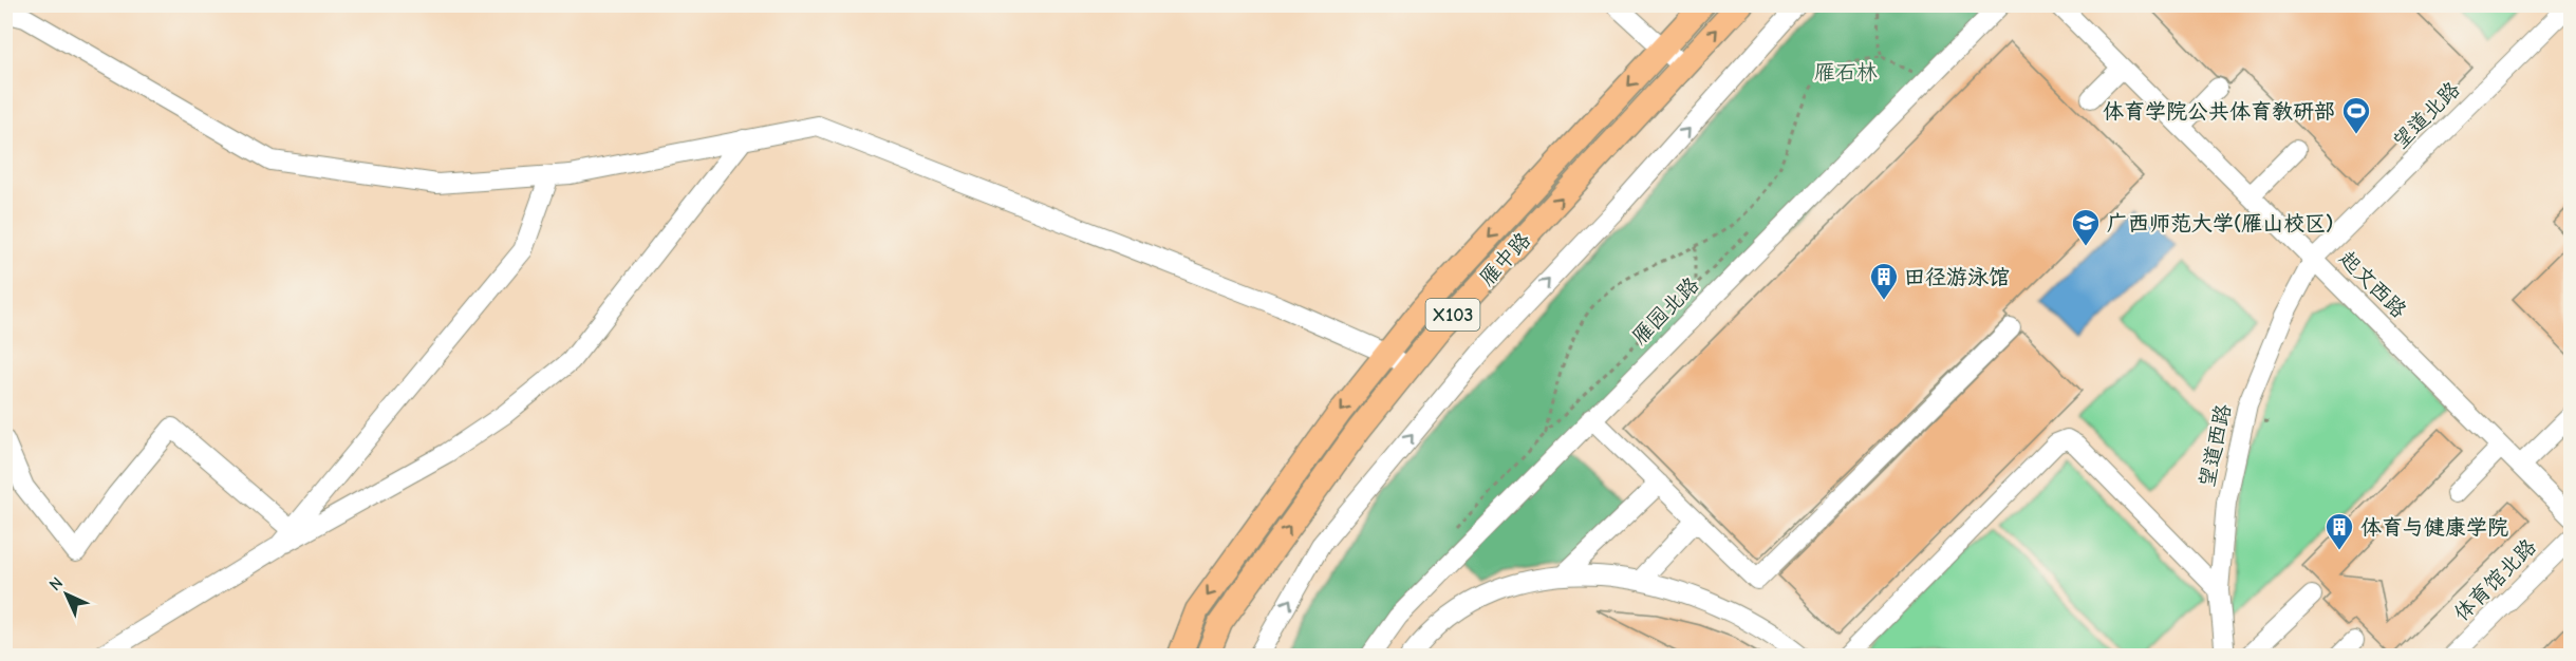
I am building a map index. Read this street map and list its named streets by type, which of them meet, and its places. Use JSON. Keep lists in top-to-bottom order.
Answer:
{
  "streets": {
    "main road": ["雁中路", "X103"],
    "street": [
      "望道北路",
      "起文西路",
      "雁园北路",
      "望道西路",
      "体育馆北路"
    ]
  },
  "crossings": [
    ["望道北路", "起文西路"],
    ["望道北路", "望道西路"],
    ["起文西路", "望道西路"]
  ],
  "parks": ["雁石林"],
  "places": {
    "sports": ["体育学院公共体育教研部"],
    "school or university": ["广西师范大学(雁山校区)"],
    "building": ["田径游泳馆", "体育与健康学院"]
  },
  "north": "top left"
}
